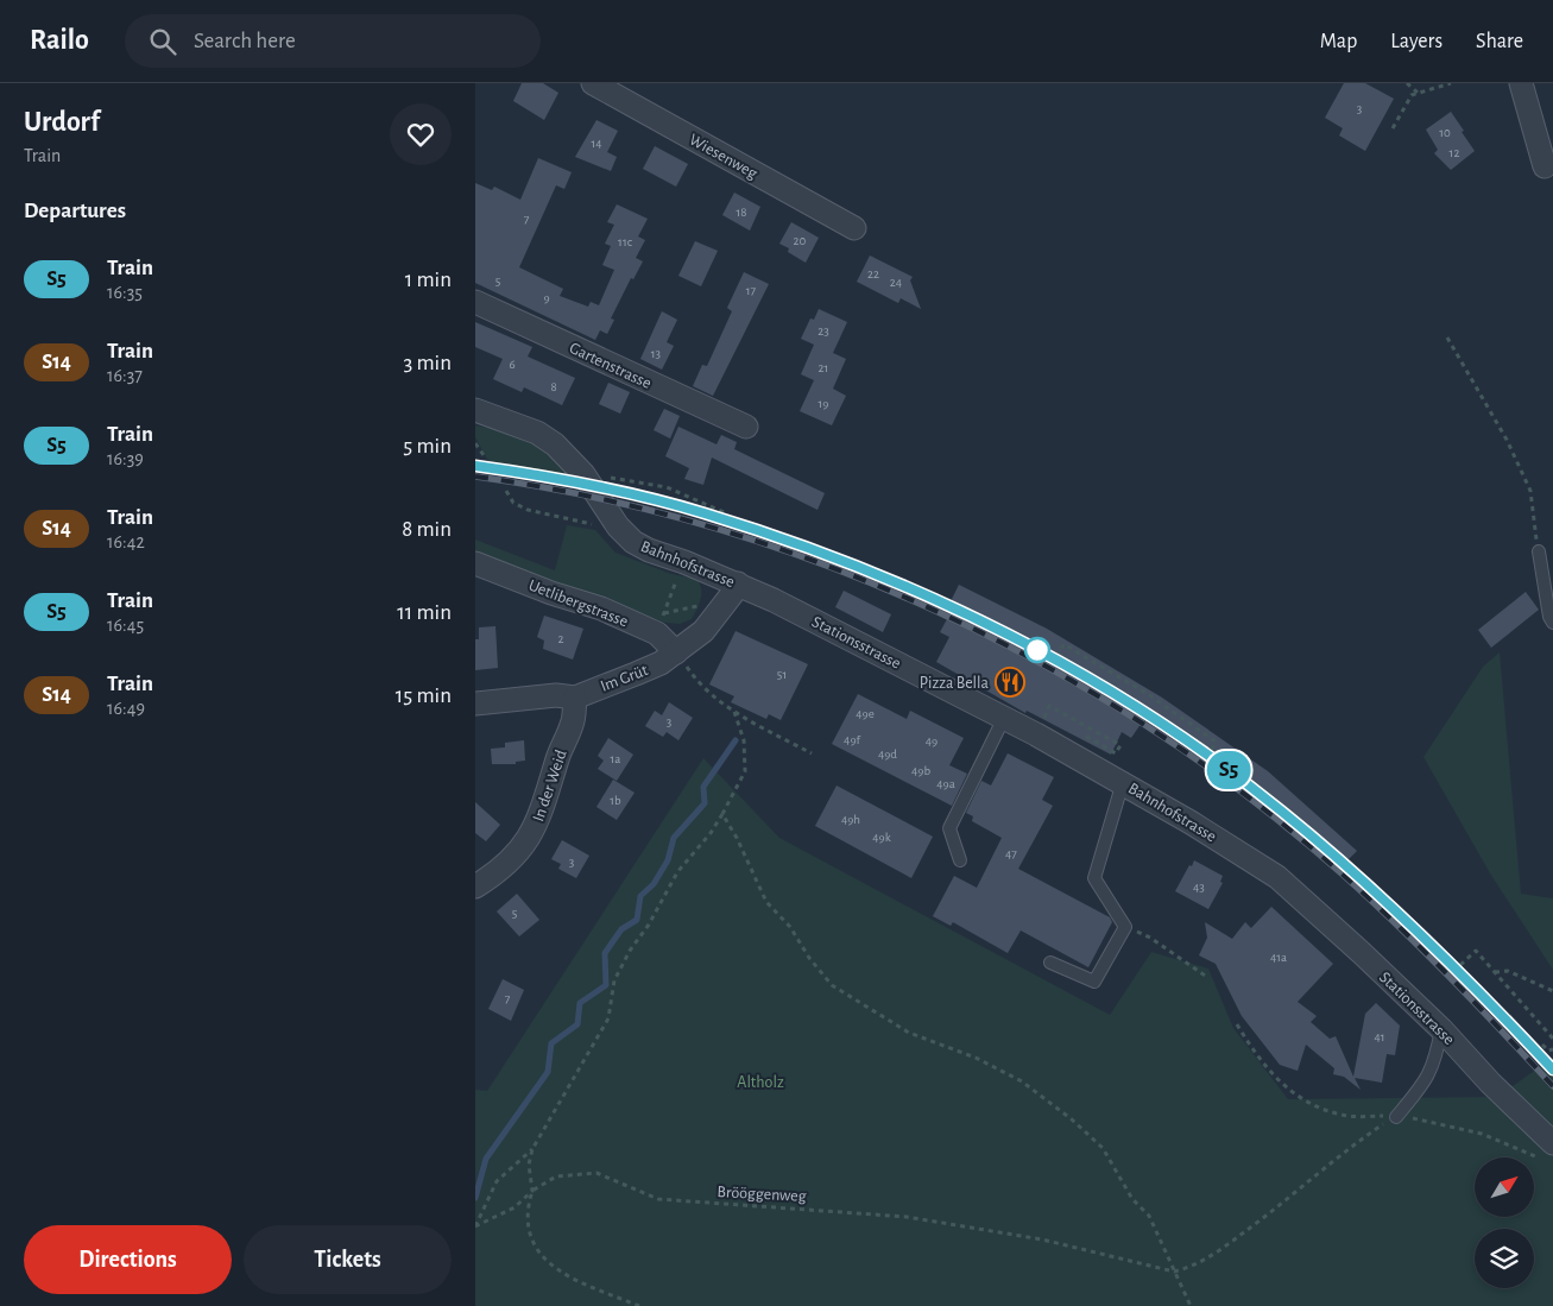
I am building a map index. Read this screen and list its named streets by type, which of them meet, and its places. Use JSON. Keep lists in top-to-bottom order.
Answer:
{
  "streets": {
    "street": [
      "Wiesenweg",
      "Gartenstrasse",
      "Bahnhofstrasse",
      "Uetlibergstrasse",
      "Stationsstrasse",
      "Im Grüt",
      "In der Weid"
    ],
    "path": ["Brööggenweg"]
  },
  "crossings": [
    ["Bahnhofstrasse", "Stationsstrasse"],
    ["Bahnhofstrasse", "Im Grüt"],
    ["Uetlibergstrasse", "Im Grüt"],
    ["Im Grüt", "In der Weid"]
  ],
  "parks": ["Altholz"],
  "places": {
    "restaurant": ["Pizza Bella"]
  },
  "house_numbers": [
    "3",
    "10",
    "14",
    "12",
    "18",
    "7",
    "20",
    "11c",
    "22",
    "5",
    "24",
    "17",
    "9",
    "23",
    "13",
    "6",
    "21",
    "8",
    "19",
    "2",
    "51",
    "49e",
    "3",
    "49f",
    "49",
    "49d",
    "1a",
    "49b",
    "49a",
    "1b",
    "49h",
    "49k",
    "47",
    "3",
    "43",
    "5",
    "41a",
    "7",
    "41"
  ],
  "north": "top right",
  "page": {
    "header": "Railo",
    "search": "Search here",
    "nav": ["Map", "Layers", "Share"],
    "heading": [
      ["Urdorf", "Train"],
      "Departures"
    ],
    "on_map": "S5",
    "list": [
      {
        "mark": "S5",
        "name": "Train",
        "note": "16:35",
        "value": "1 min"
      },
      {
        "mark": "S14",
        "name": "Train",
        "note": "16:37",
        "value": "3 min"
      },
      {
        "mark": "S5",
        "name": "Train",
        "note": "16:39",
        "value": "5 min"
      },
      {
        "mark": "S14",
        "name": "Train",
        "note": "16:42",
        "value": "8 min"
      },
      {
        "mark": "S5",
        "name": "Train",
        "note": "16:45",
        "value": "11 min"
      },
      {
        "mark": "S14",
        "name": "Train",
        "note": "16:49",
        "value": "15 min"
      }
    ],
    "buttons": ["Directions", "Tickets"]
  }
}
